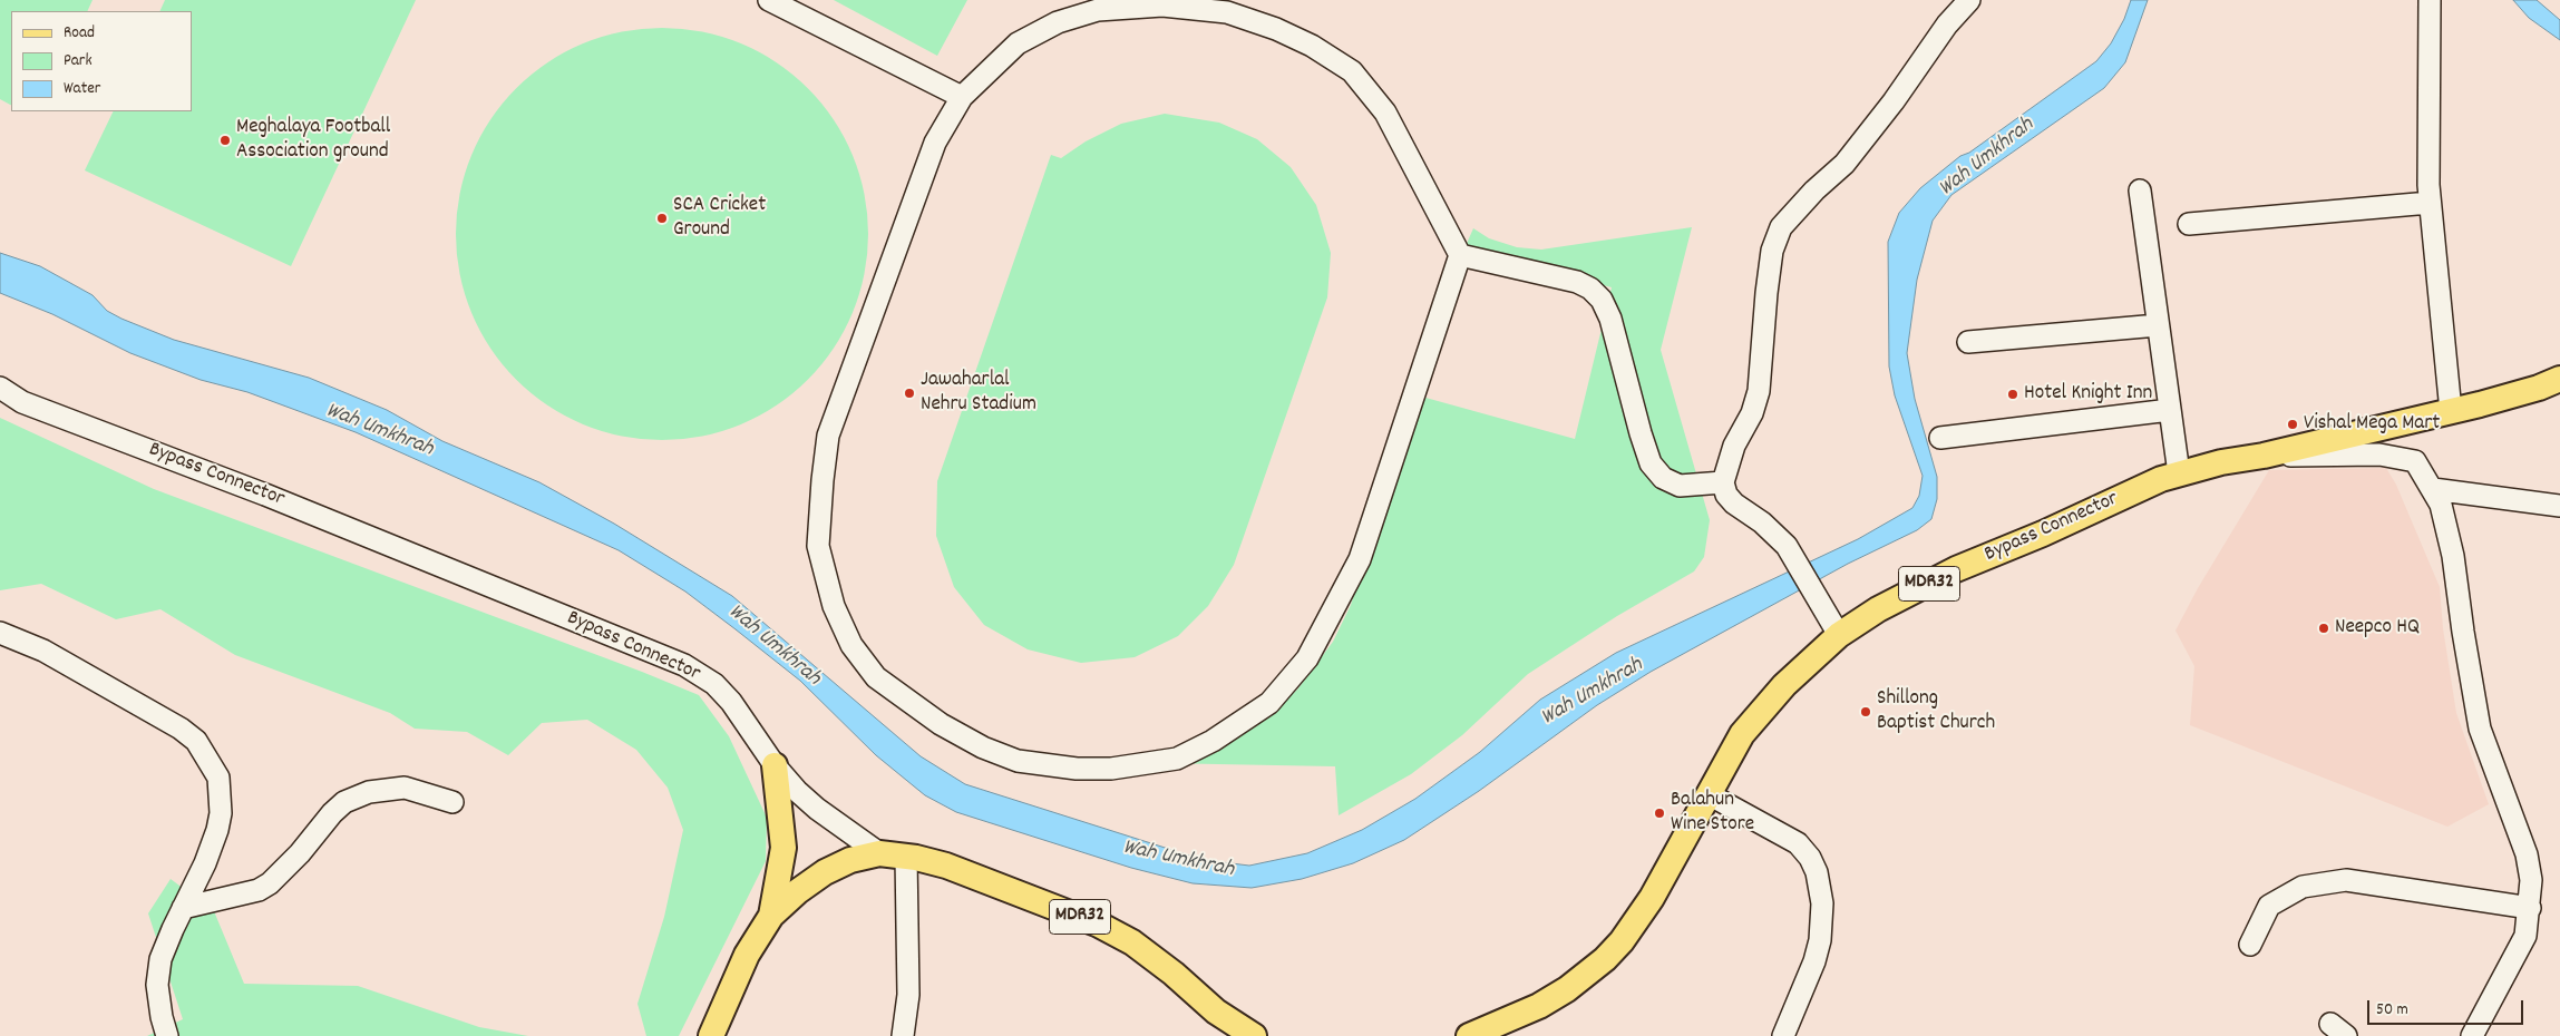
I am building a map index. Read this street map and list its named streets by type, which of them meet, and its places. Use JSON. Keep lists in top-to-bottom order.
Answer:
{
  "streets": {
    "main road": ["Bypass Connector", "MDR32"]
  },
  "crossings": [
    ["Bypass Connector", "MDR32"]
  ],
  "water": ["Wah Umkhrah"],
  "places": [
    "Meghalaya Football Association ground",
    "SCA Cricket Ground",
    "Jawaharlal Nehru Stadium",
    "Hotel Knight Inn",
    "Vishal Mega Mart",
    "Neepco HQ",
    "Shillong Baptist Church",
    "Balahun Wine Store"
  ],
  "legend": ["Road", "Park", "Water"],
  "scale_bar": "50 m"
}
